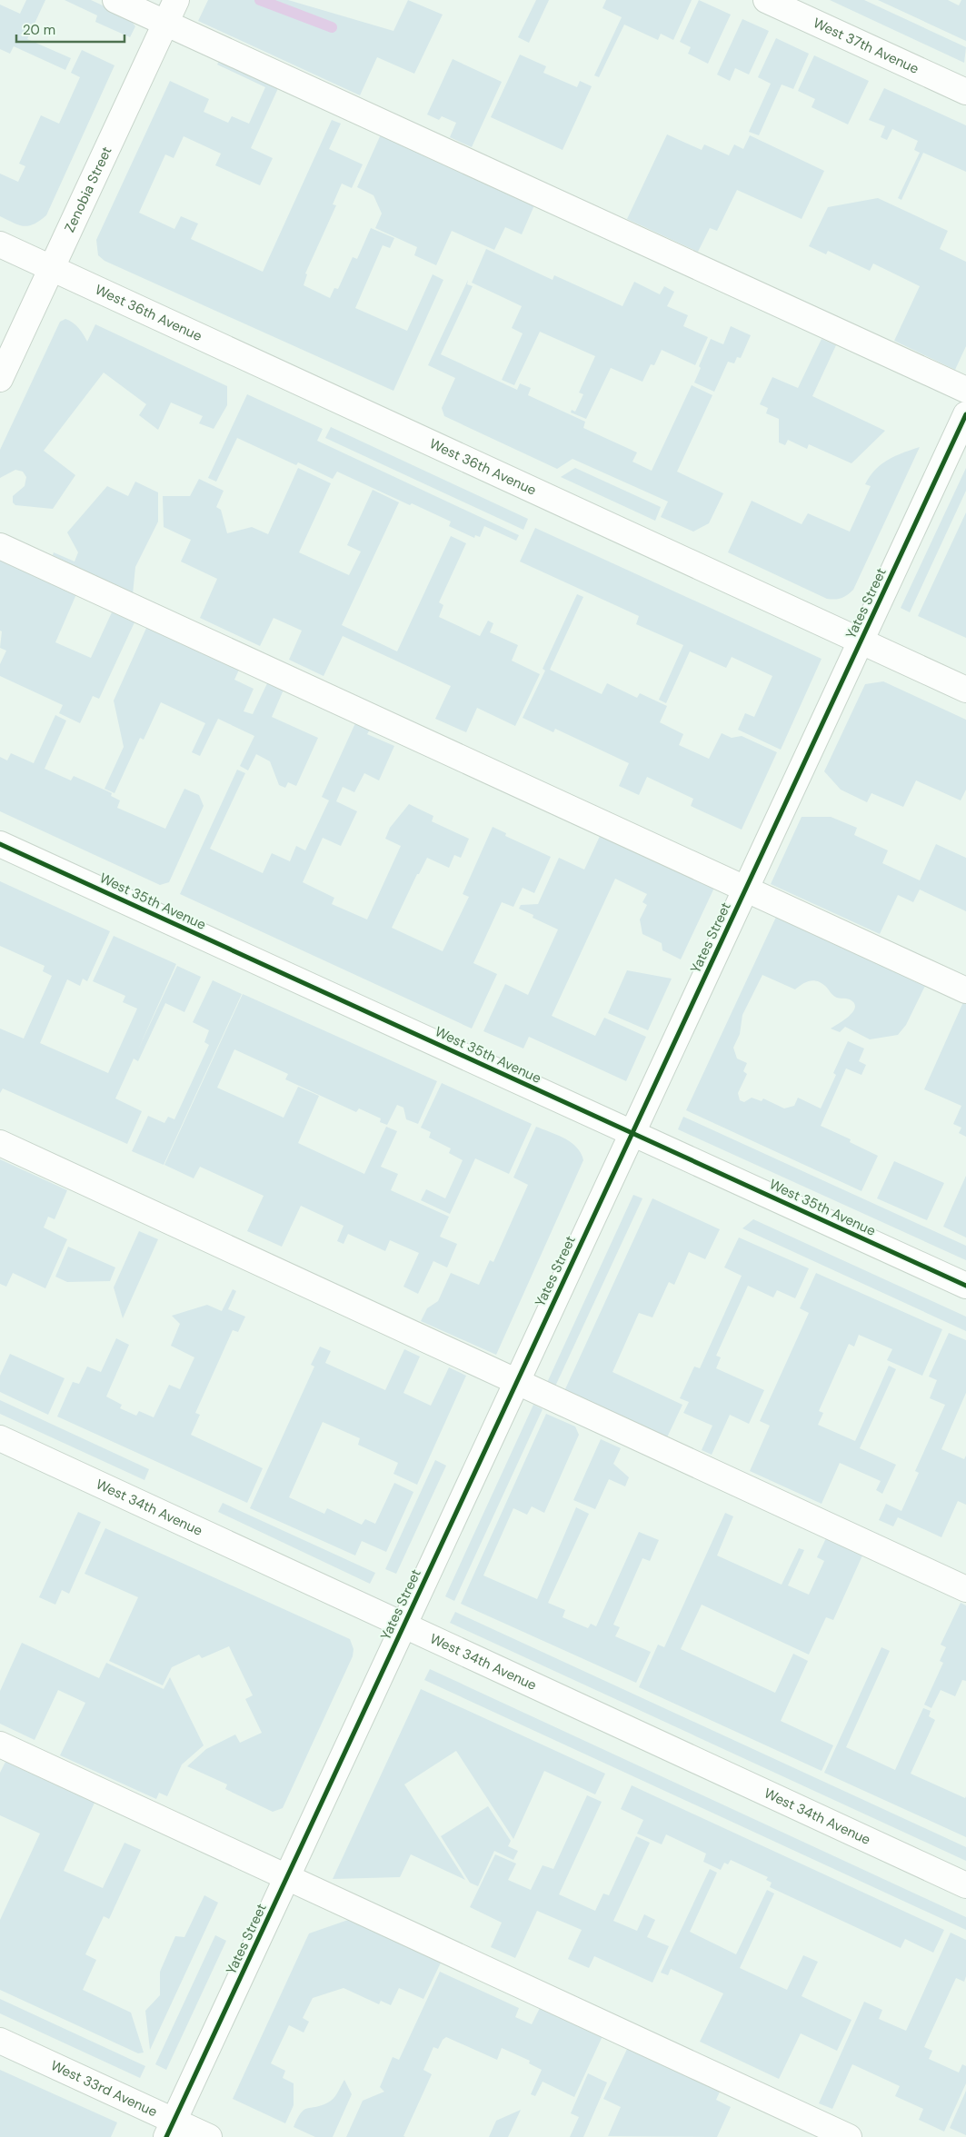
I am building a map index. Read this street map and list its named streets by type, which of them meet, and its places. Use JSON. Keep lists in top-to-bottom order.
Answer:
{
  "streets": {
    "street": [
      "West 37th Avenue",
      "Zenobia Street",
      "West 36th Avenue",
      "Yates Street",
      "West 35th Avenue",
      "West 34th Avenue",
      "West 33rd Avenue"
    ]
  },
  "crossings": [
    ["Zenobia Street", "West 36th Avenue"],
    ["West 36th Avenue", "Yates Street"],
    ["Yates Street", "West 35th Avenue"],
    ["Yates Street", "West 34th Avenue"],
    ["Yates Street", "West 33rd Avenue"]
  ],
  "scale_bar": "20 m"
}
